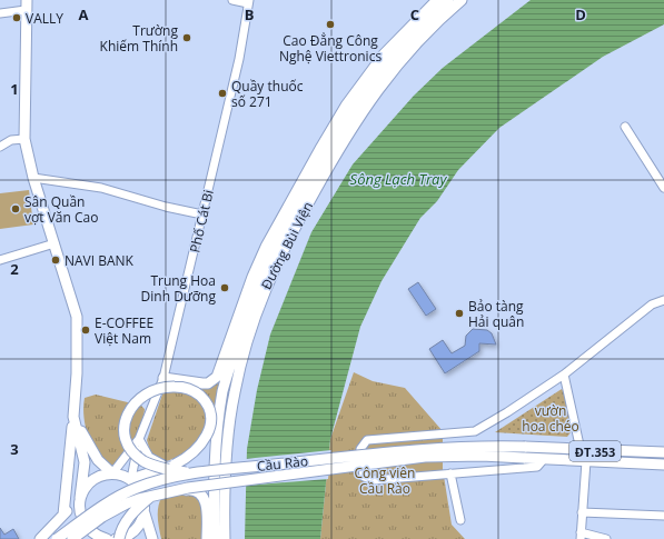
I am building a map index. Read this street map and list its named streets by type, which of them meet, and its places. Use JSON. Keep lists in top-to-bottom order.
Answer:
{
  "streets": {
    "main road": ["Đường Bùi Viện", "ĐT.353", "Cầu Rào"],
    "street": ["Phố Cát Bi"]
  },
  "crossings": [
    ["Phố Cát Bi", "Đường Bùi Viện"],
    ["ĐT.353", "Cầu Rào"]
  ],
  "water": ["Sông Lạch Tray"],
  "parks": ["vườn hoa chéo", "Công viên Cầu Rào"],
  "places": [
    "VALLY",
    "Cao Đẳng Công Nghệ Viettronics",
    "Trường Khiếm Thính",
    "Quầy thuốc số 271",
    "Sân Quần vợt Văn Cao",
    "NAVI BANK",
    "Trung Hoa Dinh Dưỡng",
    "Bảo tàng Hải quân",
    "E-COFFEE Việt Nam"
  ],
  "grid": {
    "columns": [
      "A",
      "B",
      "C",
      "D"
    ],
    "rows": ["1", "2", "3"]
  }
}
